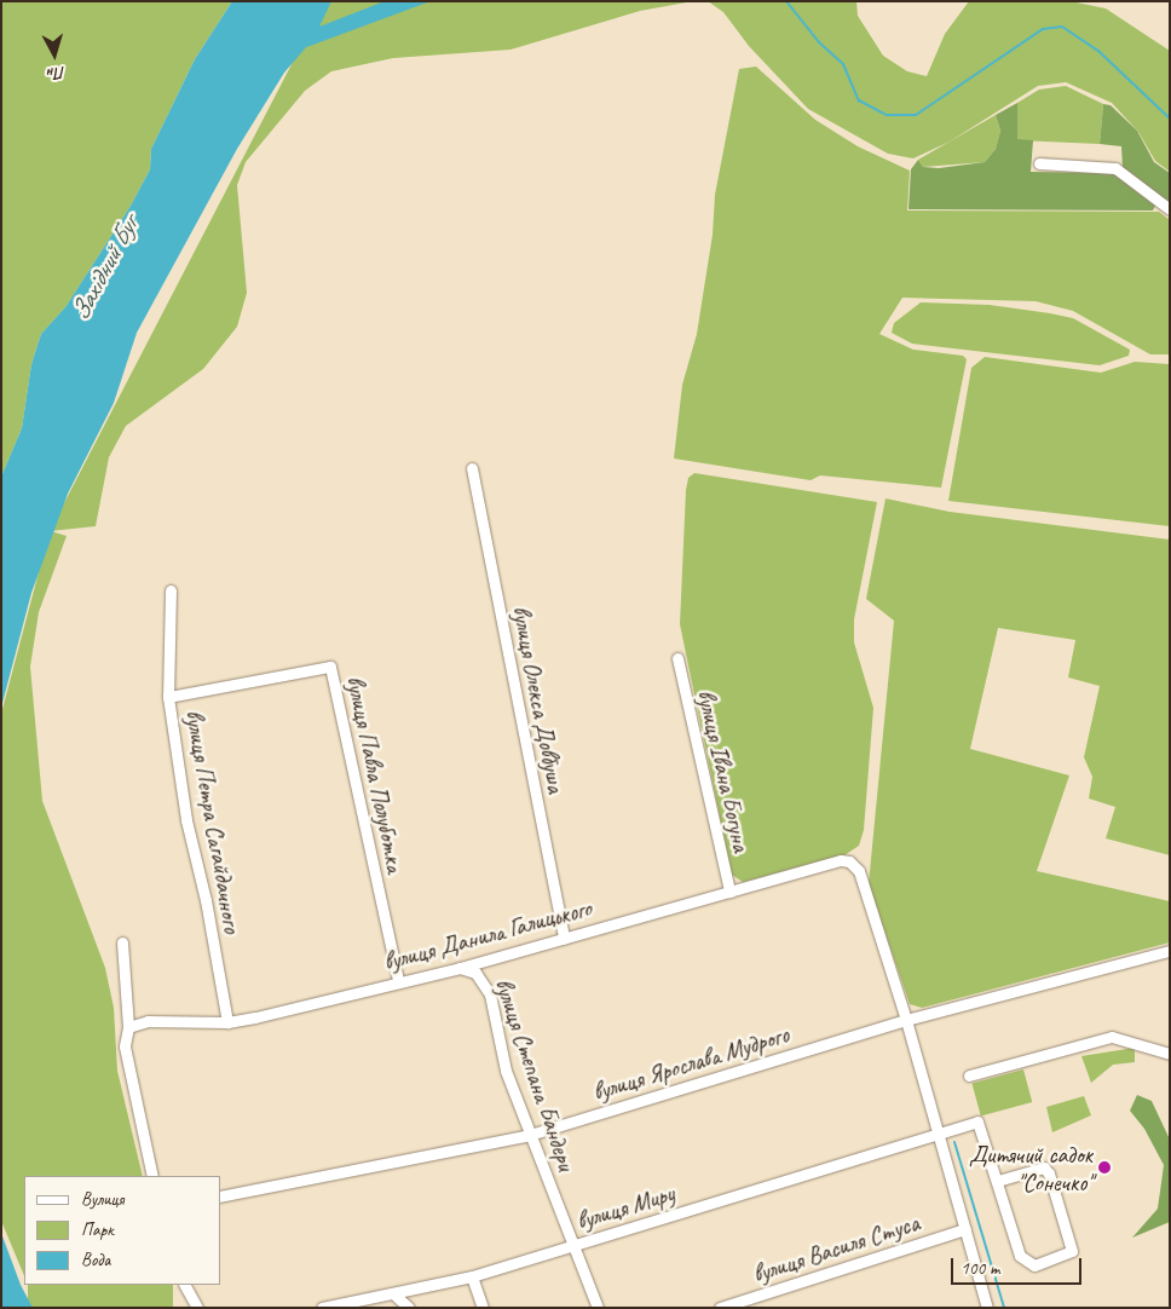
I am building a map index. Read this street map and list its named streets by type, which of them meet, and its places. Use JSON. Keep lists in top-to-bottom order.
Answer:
{
  "streets": {
    "street": [
      "вулиця Олекса Довбуша",
      "вулиця Івана Богуна",
      "вулиця Павла Полуботка",
      "вулиця Петра Сагайдачного",
      "вулиця Данила Галицького",
      "вулиця Ярослава Мудрого",
      "вулиця Степана Бандери",
      "вулиця Миру",
      "вулиця Василя Стуса"
    ]
  },
  "crossings": [
    ["вулиця Олекса Довбуша", "вулиця Данила Галицького"],
    ["вулиця Івана Богуна", "вулиця Данила Галицького"],
    ["вулиця Павла Полуботка", "вулиця Петра Сагайдачного"],
    ["вулиця Павла Полуботка", "вулиця Данила Галицького"],
    ["вулиця Петра Сагайдачного", "вулиця Данила Галицького"],
    ["вулиця Данила Галицького", "вулиця Ярослава Мудрого"],
    ["вулиця Данила Галицького", "вулиця Степана Бандери"],
    ["вулиця Ярослава Мудрого", "вулиця Степана Бандери"],
    ["вулиця Степана Бандери", "вулиця Миру"]
  ],
  "water": ["Західний Буг"],
  "places": ["Дитячий садок \"Сонечко\""],
  "legend": ["Вулиця", "Парк", "Вода"],
  "scale_bar": "100 m",
  "north": "bottom"
}
